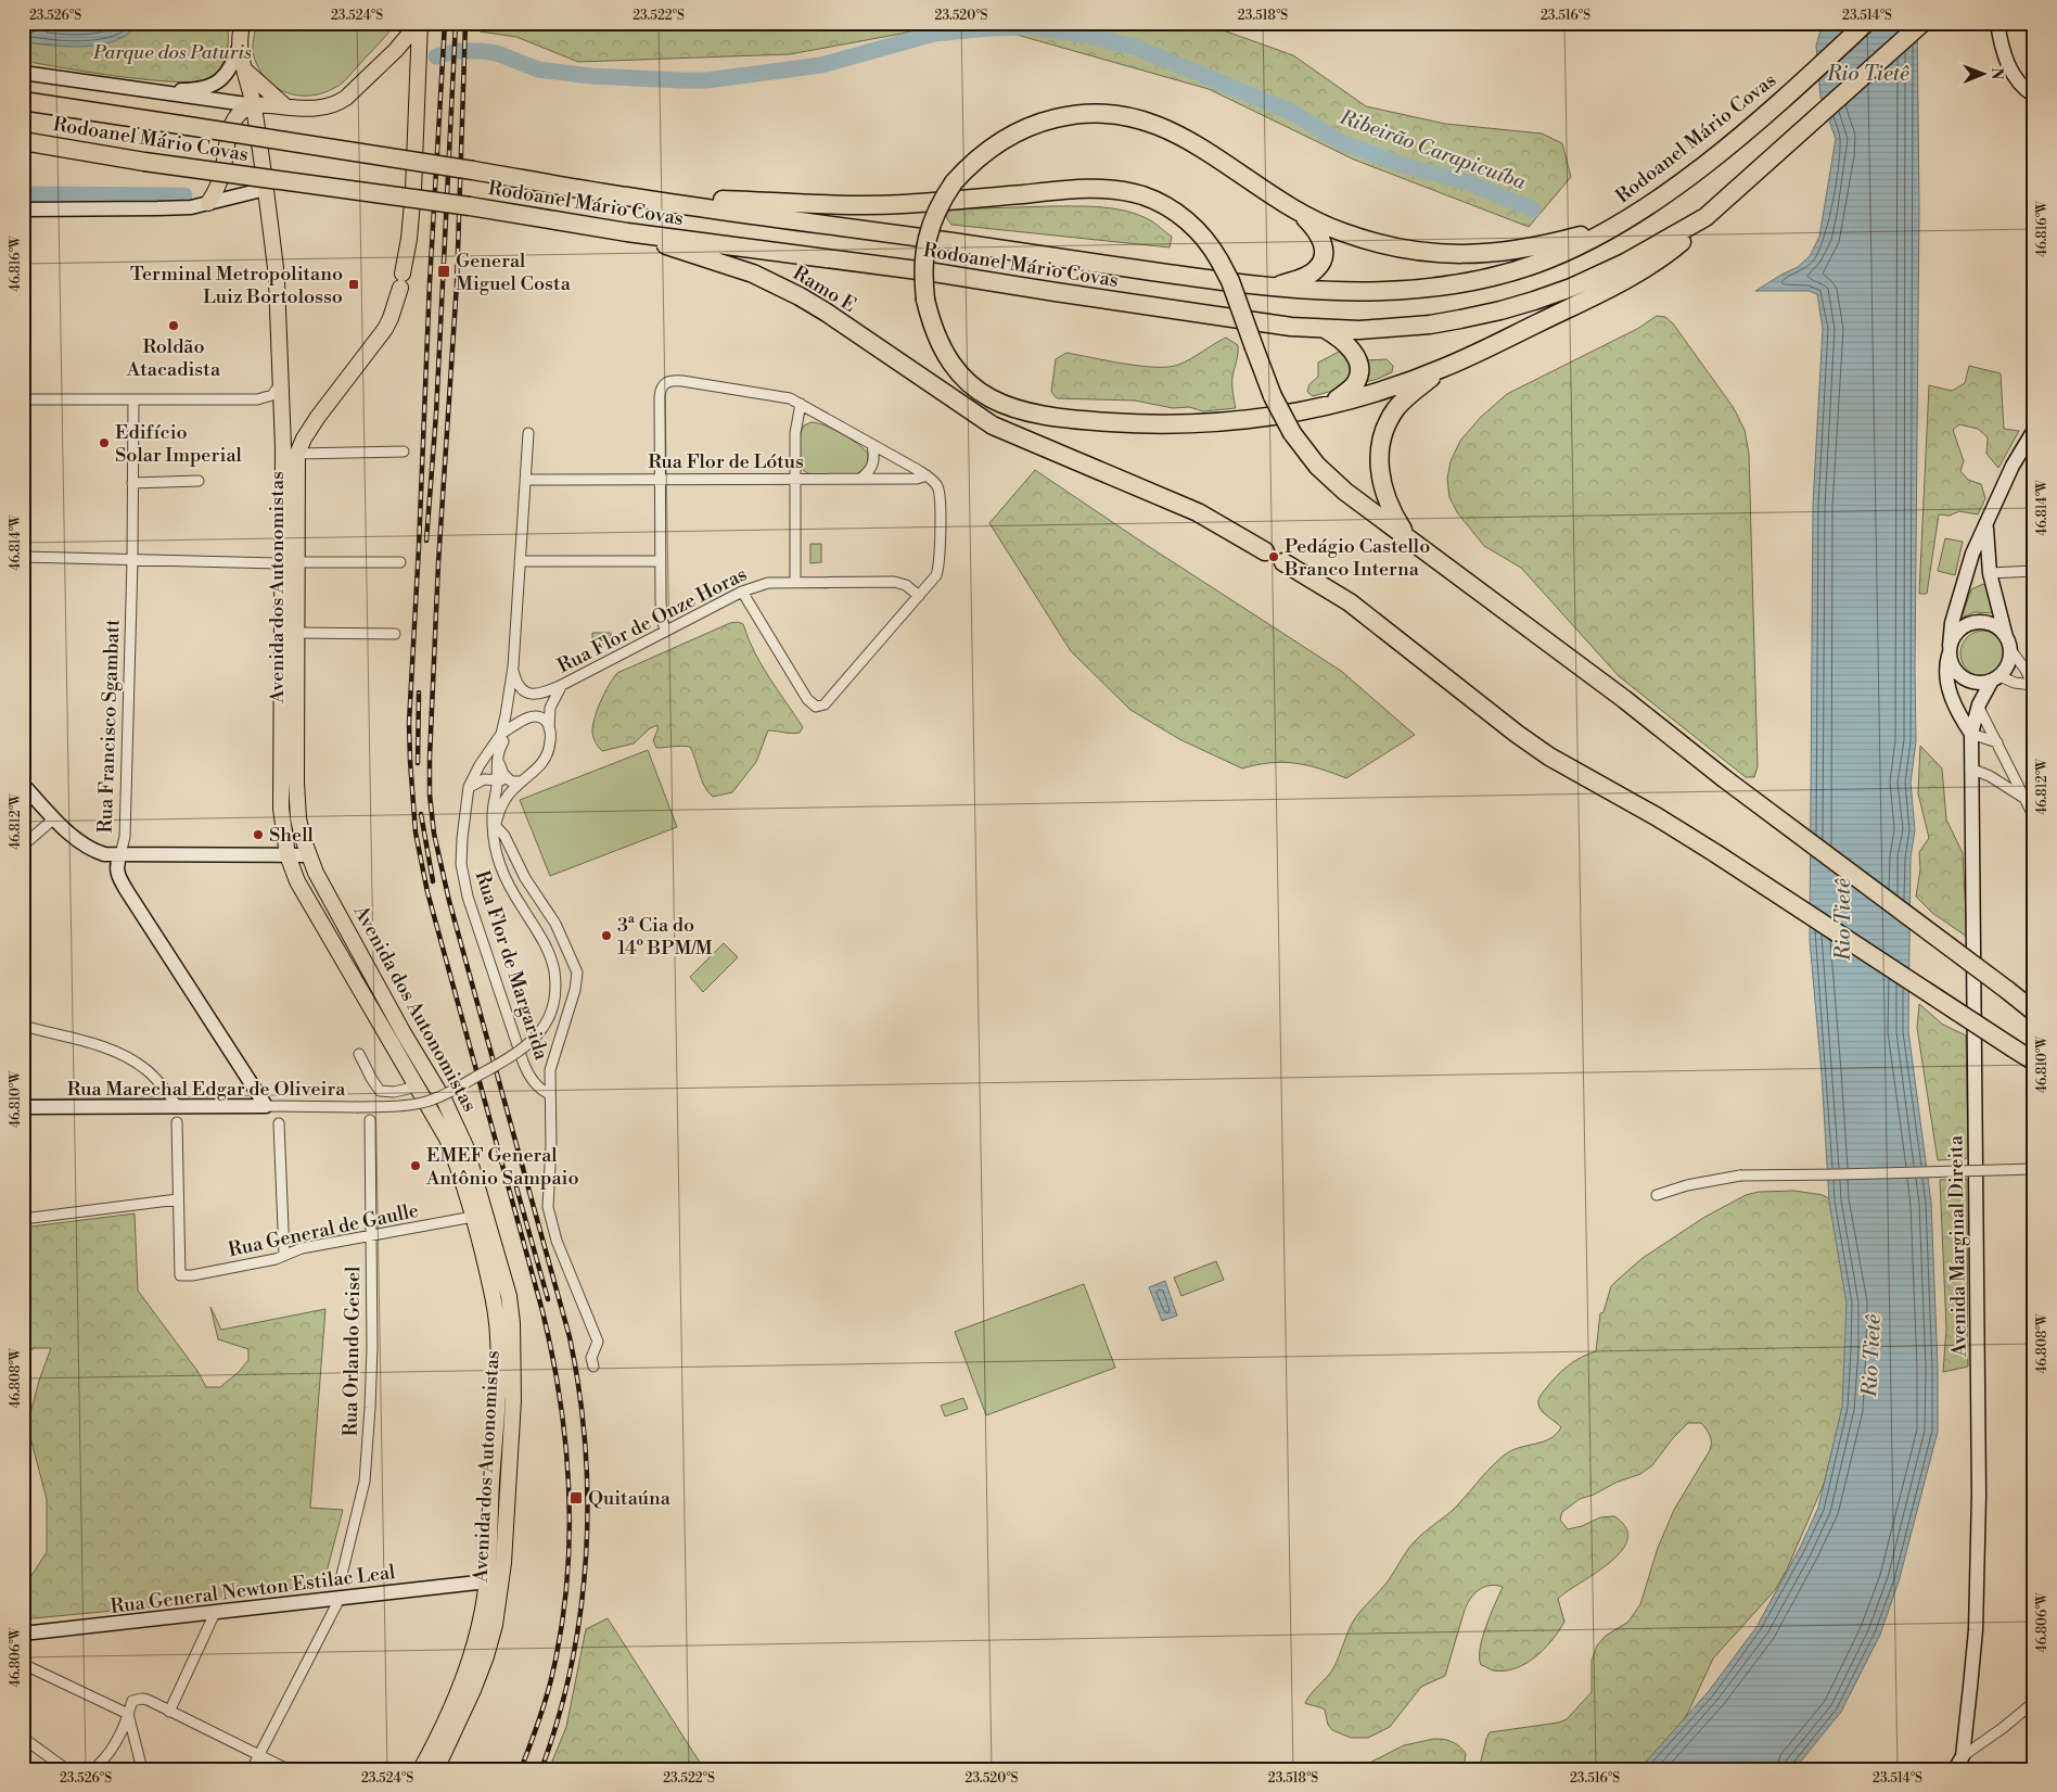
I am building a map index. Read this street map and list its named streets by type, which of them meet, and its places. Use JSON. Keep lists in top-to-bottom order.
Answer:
{
  "streets": {
    "highway": ["Rodoanel Mário Covas", "Ramo E"],
    "main road": [
      "Avenida dos Autonomistas",
      "Rua Francisco Sgambatt",
      "Rua Marechal Edgar de Oliveira",
      "Avenida Marginal Direita",
      "Rua General Newton Estilac Leal"
    ],
    "street": [
      "Rua Flor de Lótus",
      "Rua Flor de Onze Horas",
      "Rua Flor de Margarida",
      "Rua General de Gaulle",
      "Rua Orlando Geisel"
    ]
  },
  "crossings": [
    ["Rodoanel Mário Covas", "Ramo E"],
    ["Rua Flor de Lótus", "Rua Flor de Margarida"],
    ["Avenida dos Autonomistas", "Rua General de Gaulle"],
    ["Avenida dos Autonomistas", "Rua General Newton Estilac Leal"],
    ["Rua Flor de Onze Horas", "Rua Flor de Margarida"],
    ["Rua Francisco Sgambatt", "Rua Marechal Edgar de Oliveira"],
    ["Rua General de Gaulle", "Rua Orlando Geisel"]
  ],
  "water": ["Rio Tietê", "Ribeirão Carapicuíba"],
  "parks": ["Parque dos Paturis"],
  "places": {
    "transit": ["General Miguel Costa", "Terminal Metropolitano Luiz Bortolosso", "Quitaúna"],
    "other": [
      "Roldão Atacadista",
      "Edifício Solar Imperial",
      "Pedágio Castello Branco Interna",
      "Shell",
      "3ª Cia do 14º BPM/M",
      "EMEF General Antônio Sampaio"
    ]
  },
  "north": "right",
  "coordinates": [
    "23.526°S",
    "23.524°S",
    "23.522°S",
    "23.520°S",
    "23.518°S",
    "23.516°S",
    "23.514°S",
    "46.816°W",
    "46.814°W",
    "46.812°W",
    "46.810°W",
    "46.808°W",
    "46.806°W"
  ]
}
